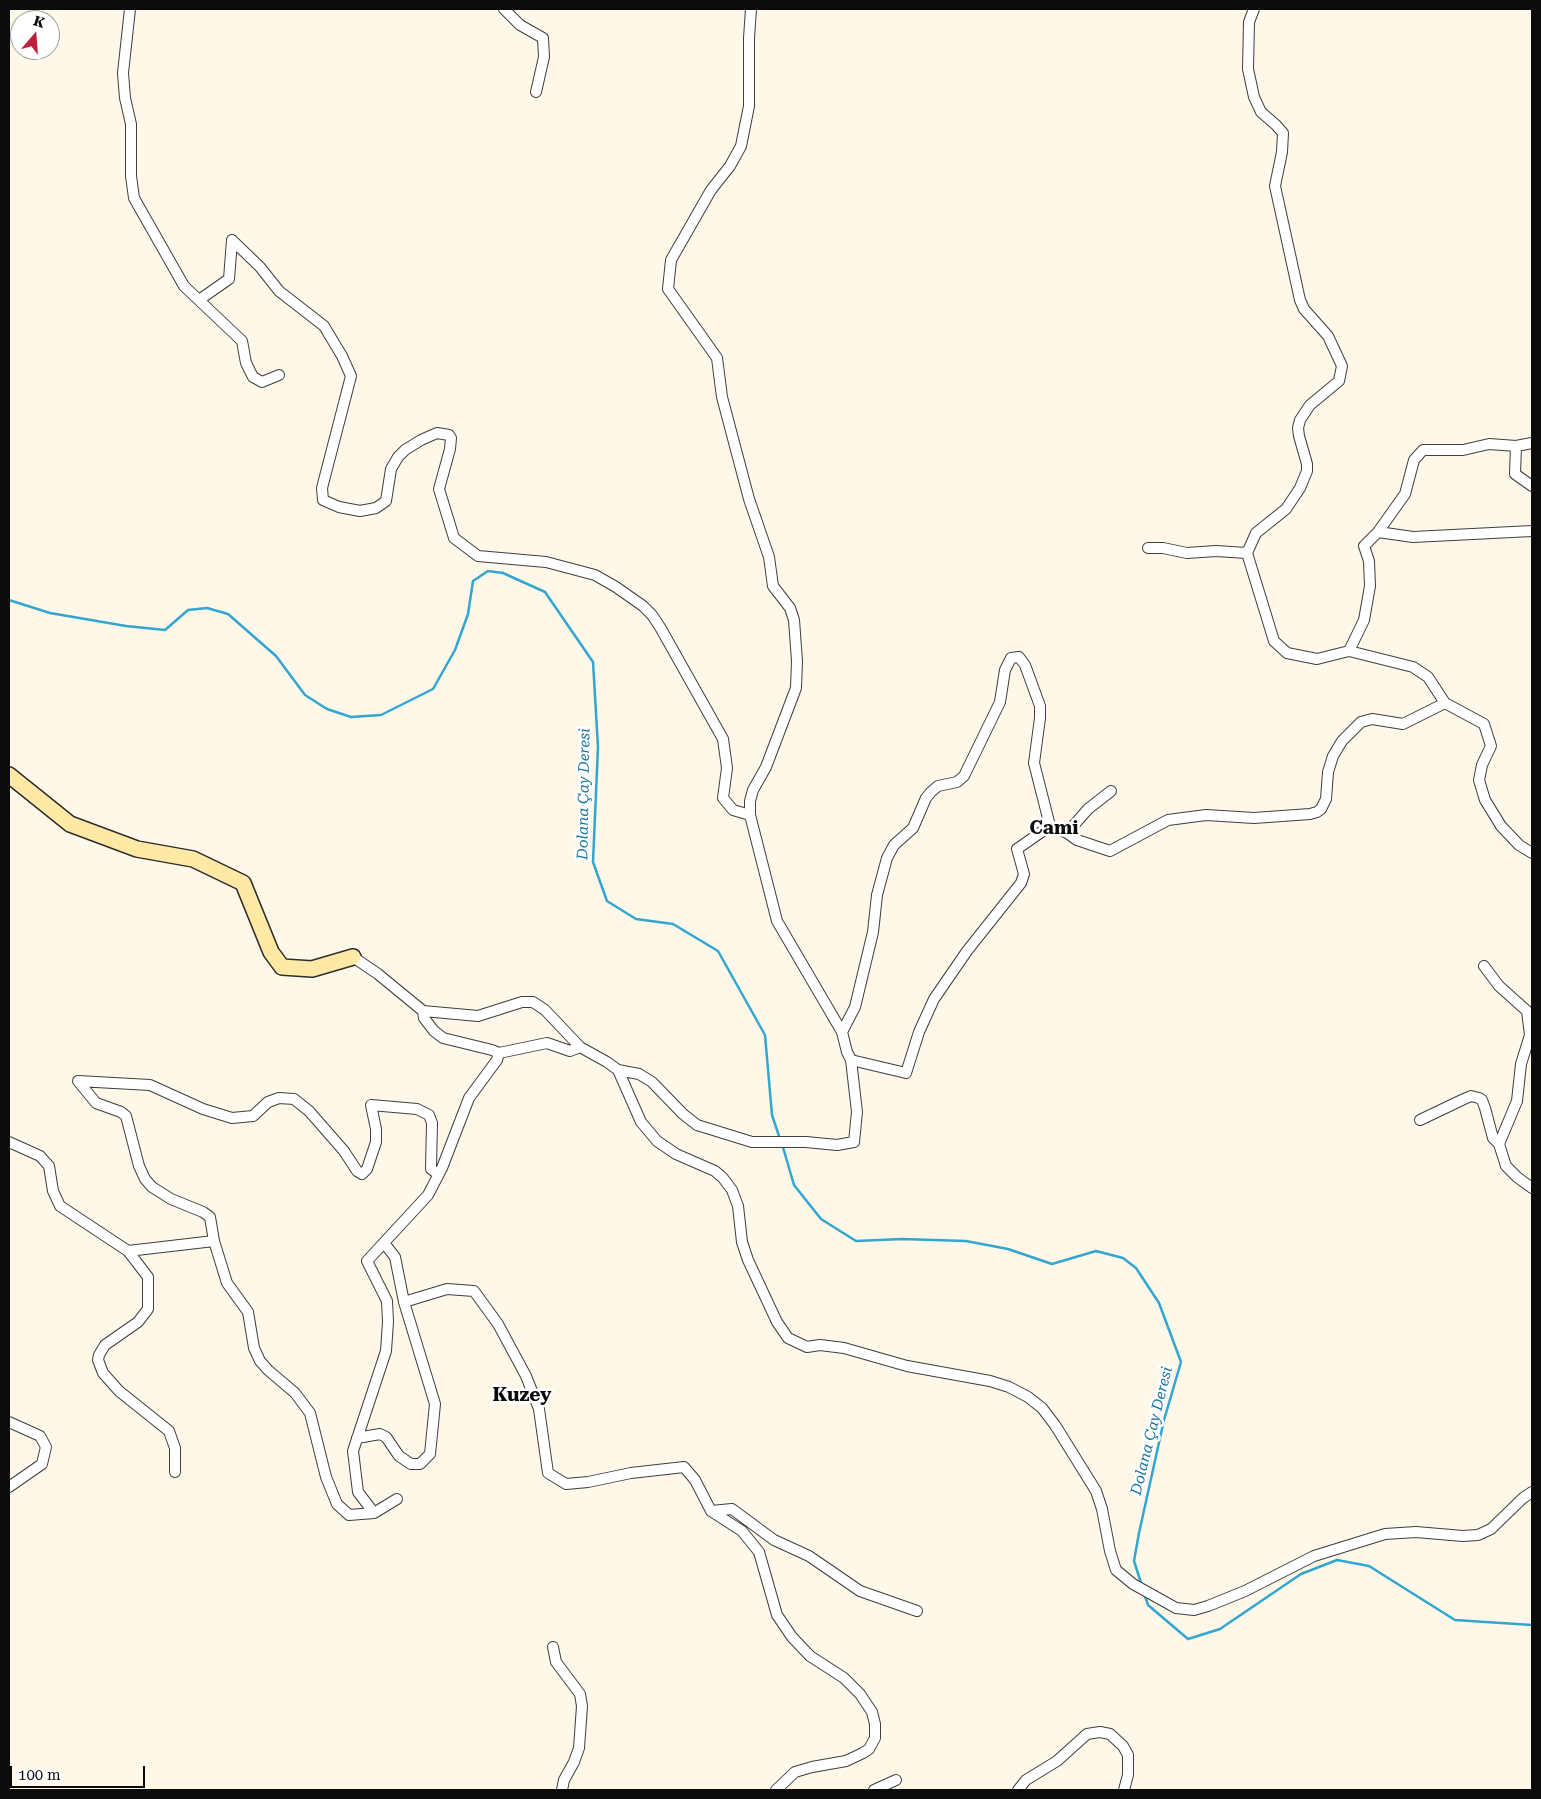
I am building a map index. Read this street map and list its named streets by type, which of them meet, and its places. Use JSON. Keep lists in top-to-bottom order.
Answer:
{
  "districts": ["Cami", "Kuzey"],
  "water": ["Dolana Çay Deresi"],
  "scale_bar": "100 m",
  "north": "top"
}
